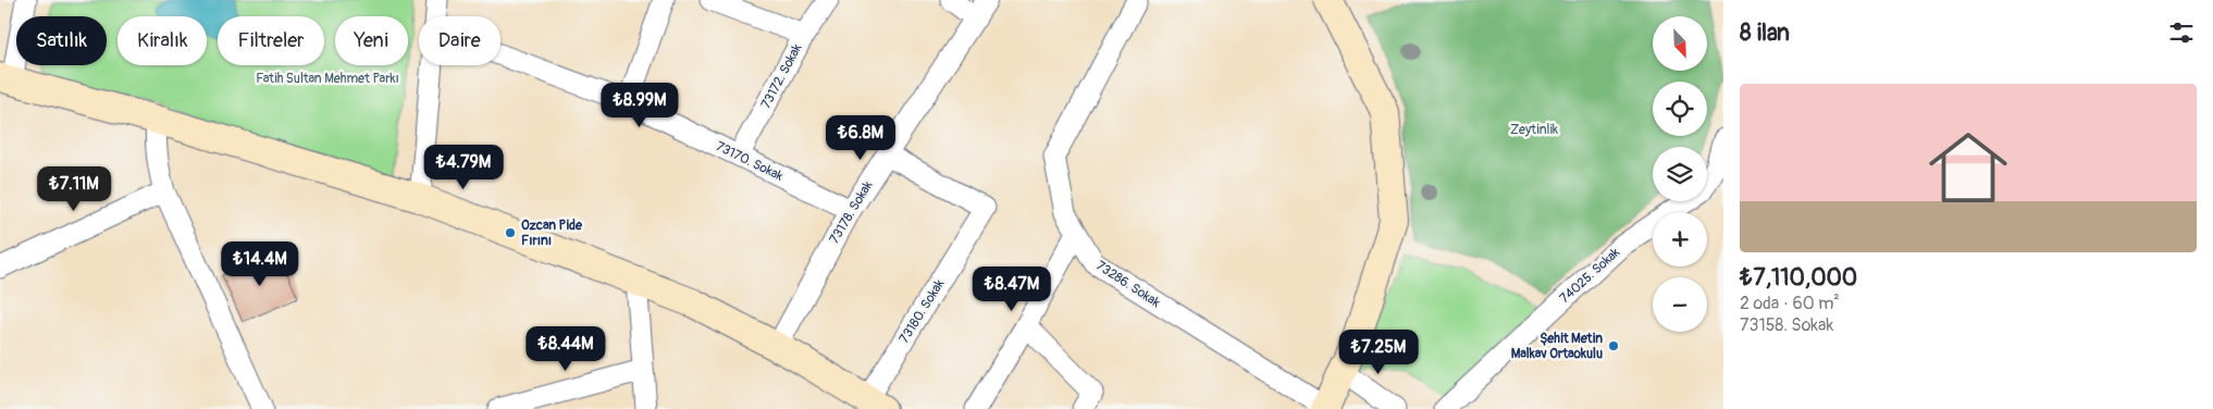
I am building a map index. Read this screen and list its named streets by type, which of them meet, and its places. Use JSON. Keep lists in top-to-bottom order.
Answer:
{
  "streets": {
    "street": [
      "73172. Sokak",
      "73170. Sokak",
      "73178. Sokak",
      "74025. Sokak",
      "73286. Sokak",
      "73180. Sokak"
    ]
  },
  "crossings": [
    ["73172. Sokak", "73170. Sokak"],
    ["73170. Sokak", "73178. Sokak"],
    ["73178. Sokak", "73180. Sokak"]
  ],
  "parks": ["Fatih Sultan Mehmet Parkı", "Zeytinlik"],
  "places": ["Ozcan Pide Fırını", "Şehit Metin Malkav Ortaokulu"],
  "north": "bottom right",
  "page": {
    "heading": "8 ilan",
    "map_buttons": ["+", "−"],
    "chip": [
      "Satılık",
      "Kiralık",
      "Filtreler",
      "Yeni",
      "Daire"
    ],
    "list": [
      {
        "name": "₺7,110,000",
        "note": "2 oda · 60 m² · 73158. Sokak"
      }
    ],
    "price": [
      "₺8.99M",
      "₺6.8M",
      "₺4.79M",
      "₺7.11M",
      "₺14.4M",
      "₺8.47M",
      "₺8.44M",
      "₺7.25M"
    ]
  }
}
